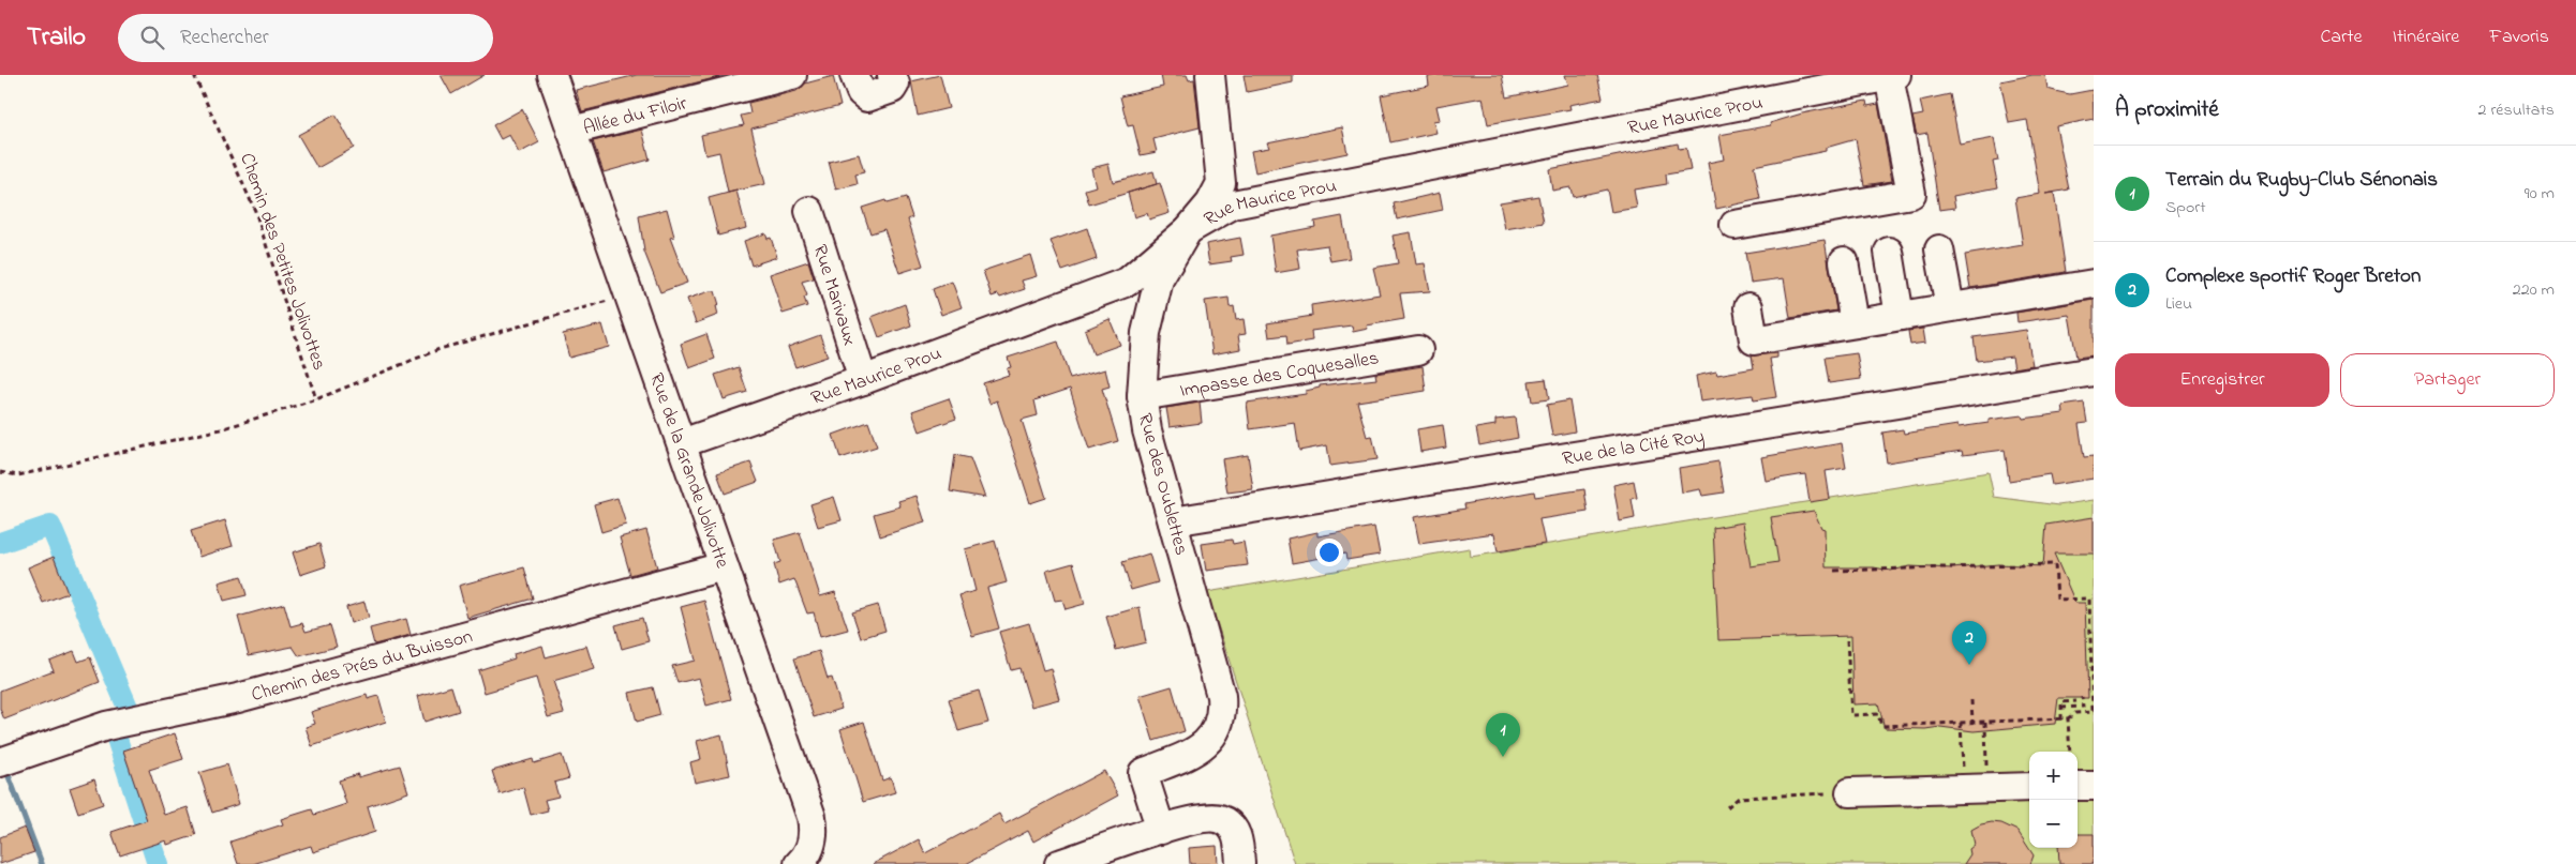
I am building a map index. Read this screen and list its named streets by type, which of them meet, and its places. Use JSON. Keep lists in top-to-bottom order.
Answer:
{
  "streets": {
    "street": [
      "Allée du Filoir",
      "Rue Maurice Prou",
      "Rue Marivaux",
      "Impasse des Coquesalles",
      "Rue de la Cité Roy",
      "Rue de la Grande Jolivotte",
      "Rue des Oublettes",
      "Chemin des Prés du Buisson"
    ],
    "path": ["Chemin des Petites Jolivottes"]
  },
  "crossings": [
    ["Allée du Filoir", "Rue de la Grande Jolivotte"],
    ["Rue Maurice Prou", "Rue Marivaux"],
    ["Rue Maurice Prou", "Rue de la Grande Jolivotte"],
    ["Rue Maurice Prou", "Rue des Oublettes"],
    ["Impasse des Coquesalles", "Rue des Oublettes"],
    ["Rue de la Cité Roy", "Rue des Oublettes"],
    ["Rue de la Grande Jolivotte", "Chemin des Prés du Buisson"]
  ],
  "page": {
    "header": "Trailo",
    "search": "Rechercher",
    "nav": ["Carte", "Itinéraire", "Favoris"],
    "heading": ["À proximité", "2 résultats"],
    "list": [
      {
        "mark": "1",
        "name": "Terrain du Rugby-Club Sénonais",
        "note": "Sport",
        "value": "90 m"
      },
      {
        "mark": "2",
        "name": "Complexe sportif Roger Breton",
        "note": "Lieu",
        "value": "220 m"
      }
    ],
    "buttons": ["Enregistrer", "Partager"],
    "pins": ["2", "1"],
    "map_buttons": ["+", "−"]
  }
}
